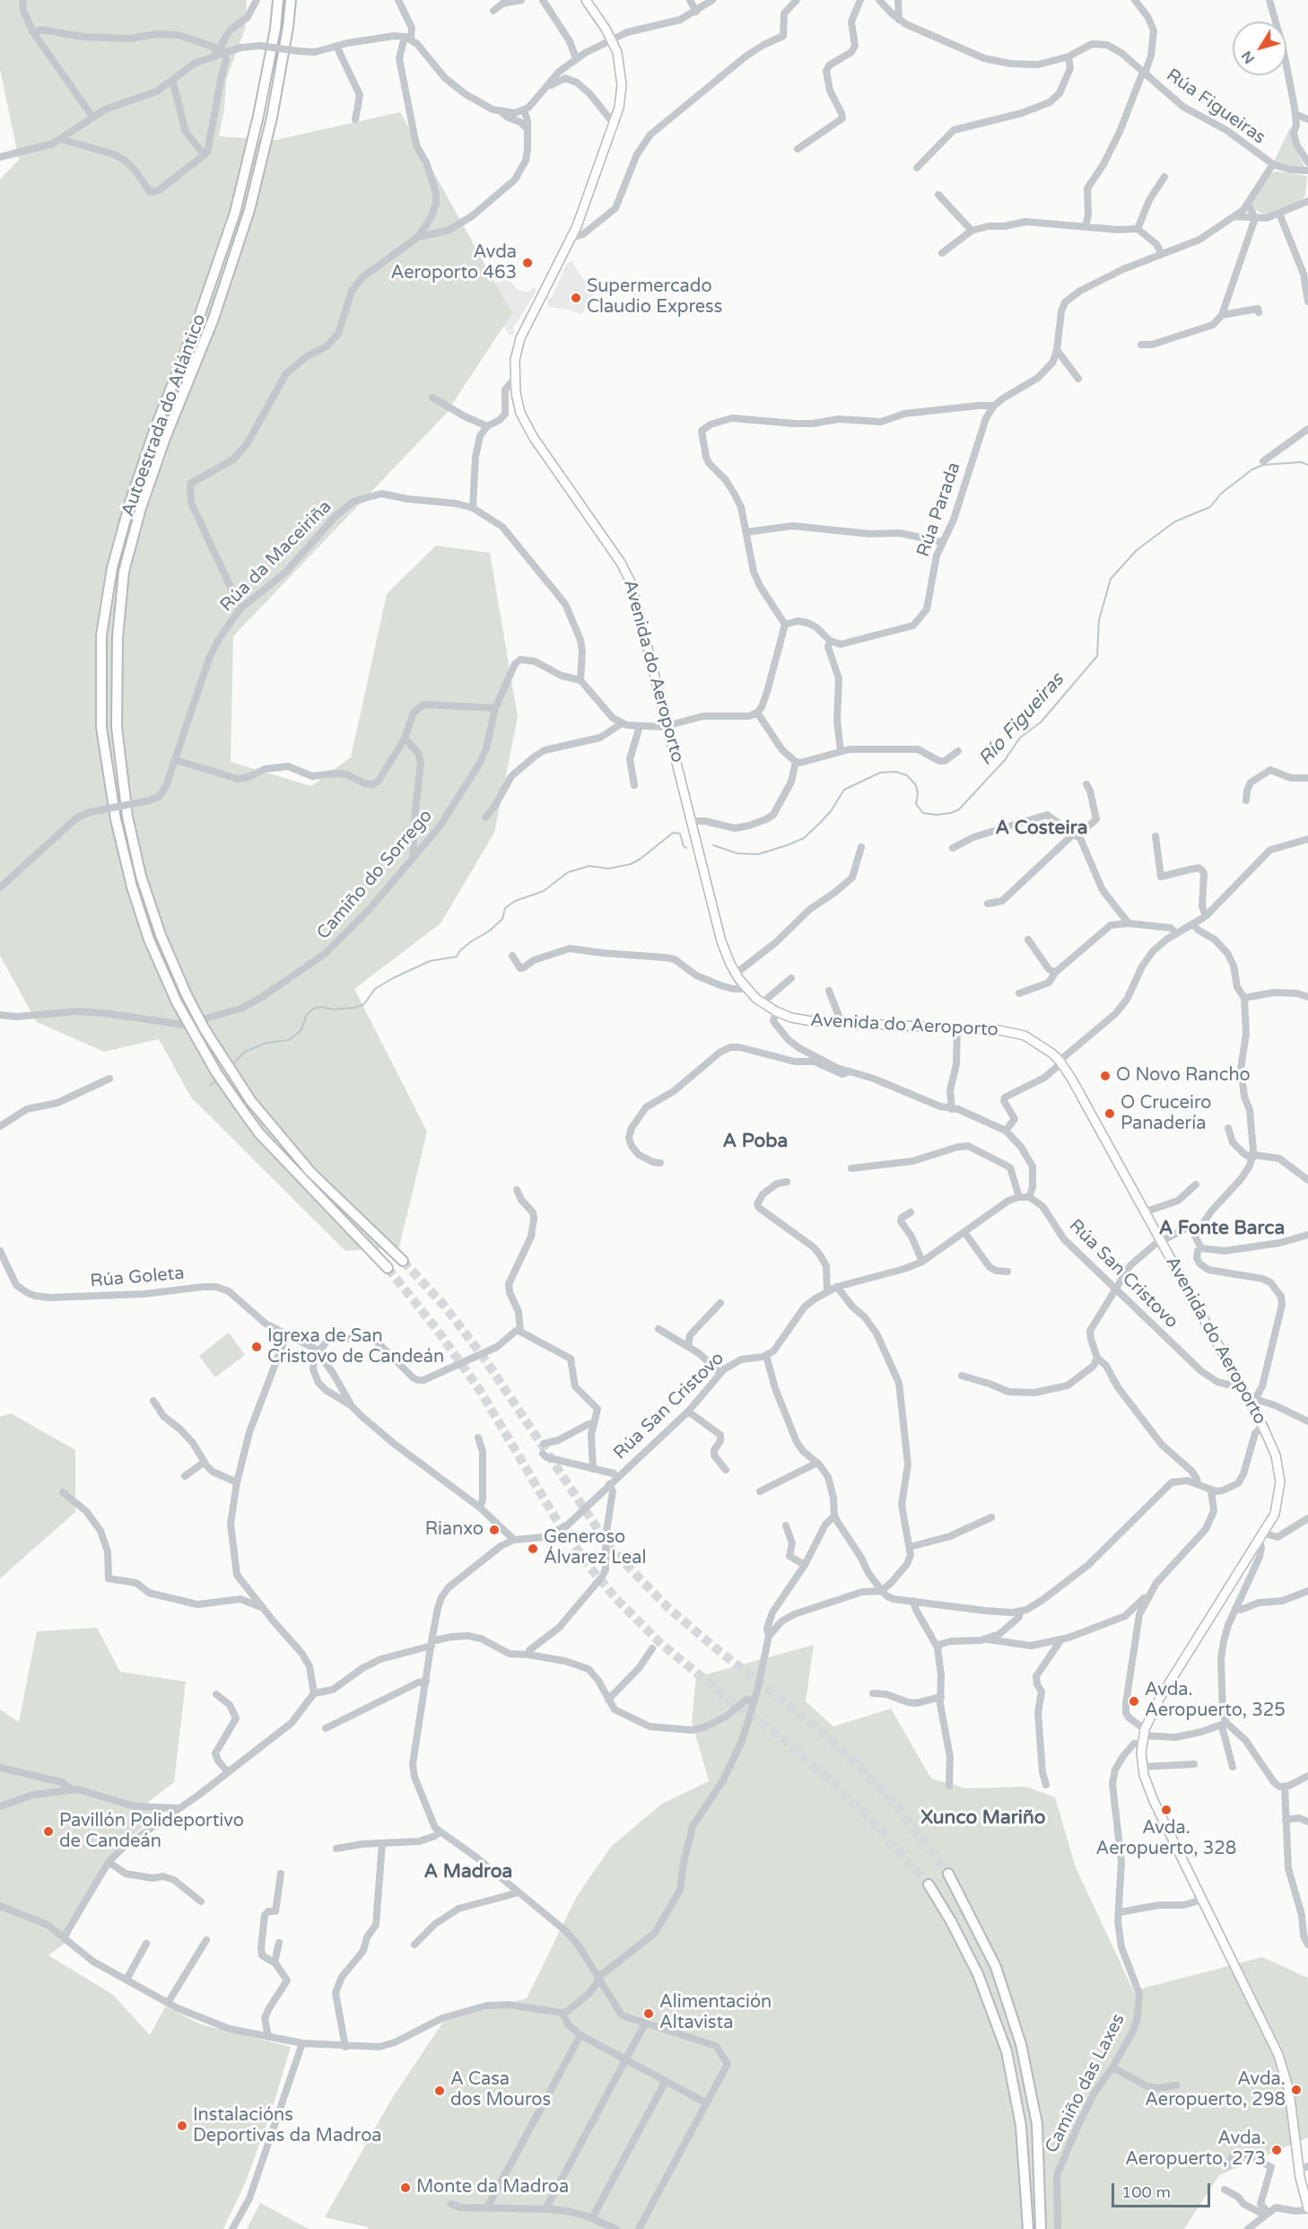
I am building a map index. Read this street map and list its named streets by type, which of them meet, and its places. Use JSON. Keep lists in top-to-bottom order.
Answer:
{
  "streets": {
    "highway": ["Autoestrada do Atlántico"],
    "main road": ["Avenida do Aeroporto"],
    "street": [
      "Rúa Figueiras",
      "Rúa Parada",
      "Rúa da Maceiriña",
      "Camiño do Sorrego",
      "Rúa San Cristovo",
      "Rúa Goleta",
      "Camiño das Laxes"
    ]
  },
  "crossings": [
    ["Rúa Figueiras", "Rúa Parada"],
    ["Rúa da Maceiriña", "Camiño do Sorrego"],
    ["Avenida do Aeroporto", "Rúa San Cristovo"],
    ["Avenida do Aeroporto", "Camiño das Laxes"]
  ],
  "districts": [
    "A Costeira",
    "A Poba",
    "A Fonte Barca",
    "Xunco Mariño",
    "A Madroa"
  ],
  "water": ["Río Figueiras"],
  "places": [
    "Avda Aeroporto 463",
    "Supermercado Claudio Express",
    "O Novo Rancho",
    "O Cruceiro Panadería",
    "Igrexa de San Cristovo de Candeán",
    "Rianxo",
    "Generoso Álvarez Leal",
    "Avda. Aeropuerto, 325",
    "Avda. Aeropuerto, 328",
    "Pavillón Polideportivo de Candeán",
    "Alimentación Altavista",
    "Avda. Aeropuerto, 298",
    "A Casa dos Mouros",
    "Instalacións Deportivas da Madroa",
    "Avda. Aeropuerto, 273",
    "Monte da Madroa"
  ],
  "scale_bar": "100 m",
  "north": "bottom left"
}
